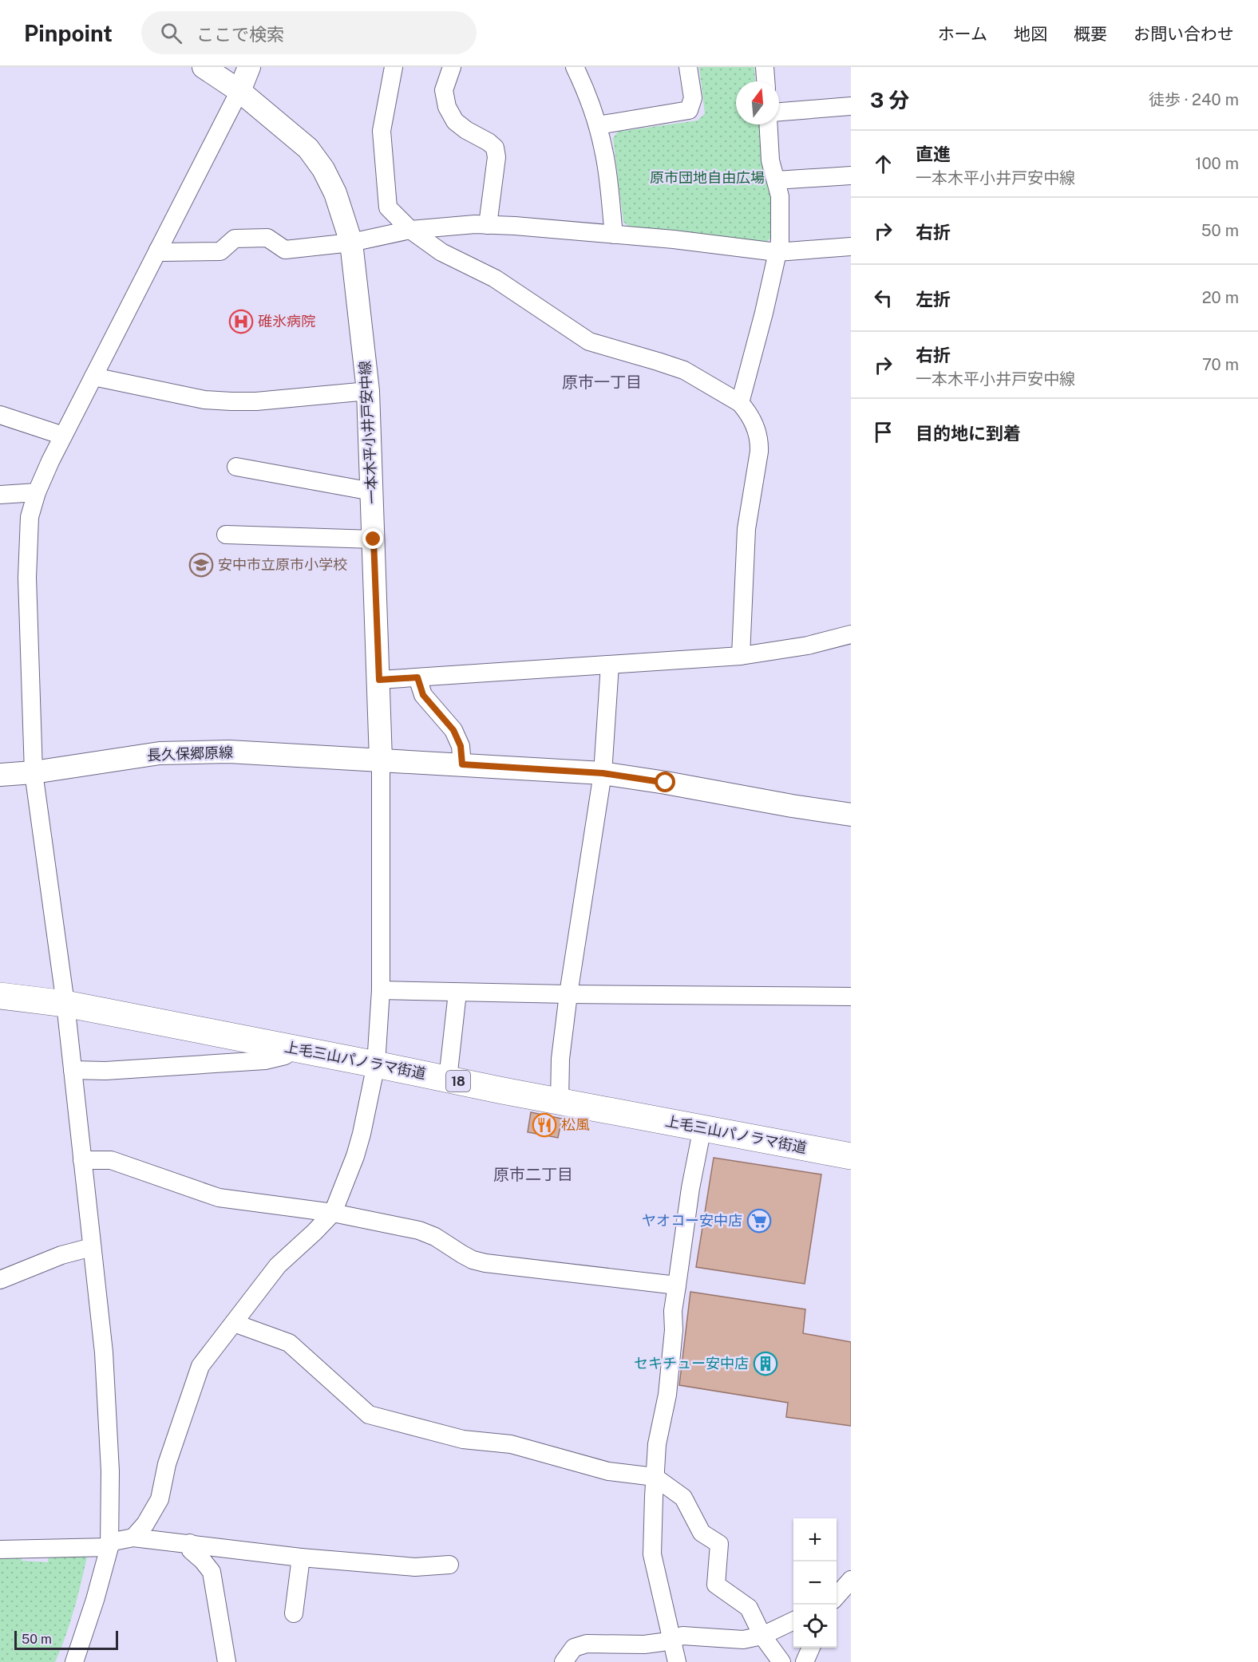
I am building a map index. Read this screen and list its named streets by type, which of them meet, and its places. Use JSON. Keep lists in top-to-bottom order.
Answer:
{
  "streets": {
    "highway": ["上毛三山パノラマ街道", "18"],
    "main road": ["一本木平小井戸安中線", "長久保郷原線"]
  },
  "crossings": [
    ["一本木平小井戸安中線", "長久保郷原線"]
  ],
  "districts": ["原市一丁目", "原市二丁目"],
  "parks": ["原市団地自由広場"],
  "places": {
    "hospital": ["碓氷病院"],
    "school or university": ["安中市立原市小学校"],
    "restaurant": ["松風"],
    "supermarket": ["ヤオコー安中店"],
    "building": ["セキチュー安中店"]
  },
  "scale_bar": "50 m",
  "north": "top",
  "page": {
    "header": "Pinpoint",
    "search": "ここで検索",
    "nav": [
      "ホーム",
      "地図",
      "概要",
      "お問い合わせ"
    ],
    "heading": ["3 分", "徒歩 · 240 m"],
    "list": [
      ["直進", "一本木平小井戸安中線", "100 m"],
      ["右折", "50 m"],
      ["左折", "20 m"],
      ["右折", "一本木平小井戸安中線", "70 m"],
      "目的地に到着"
    ],
    "map_buttons": ["+", "−"],
    "scale": "50 m"
  }
}
